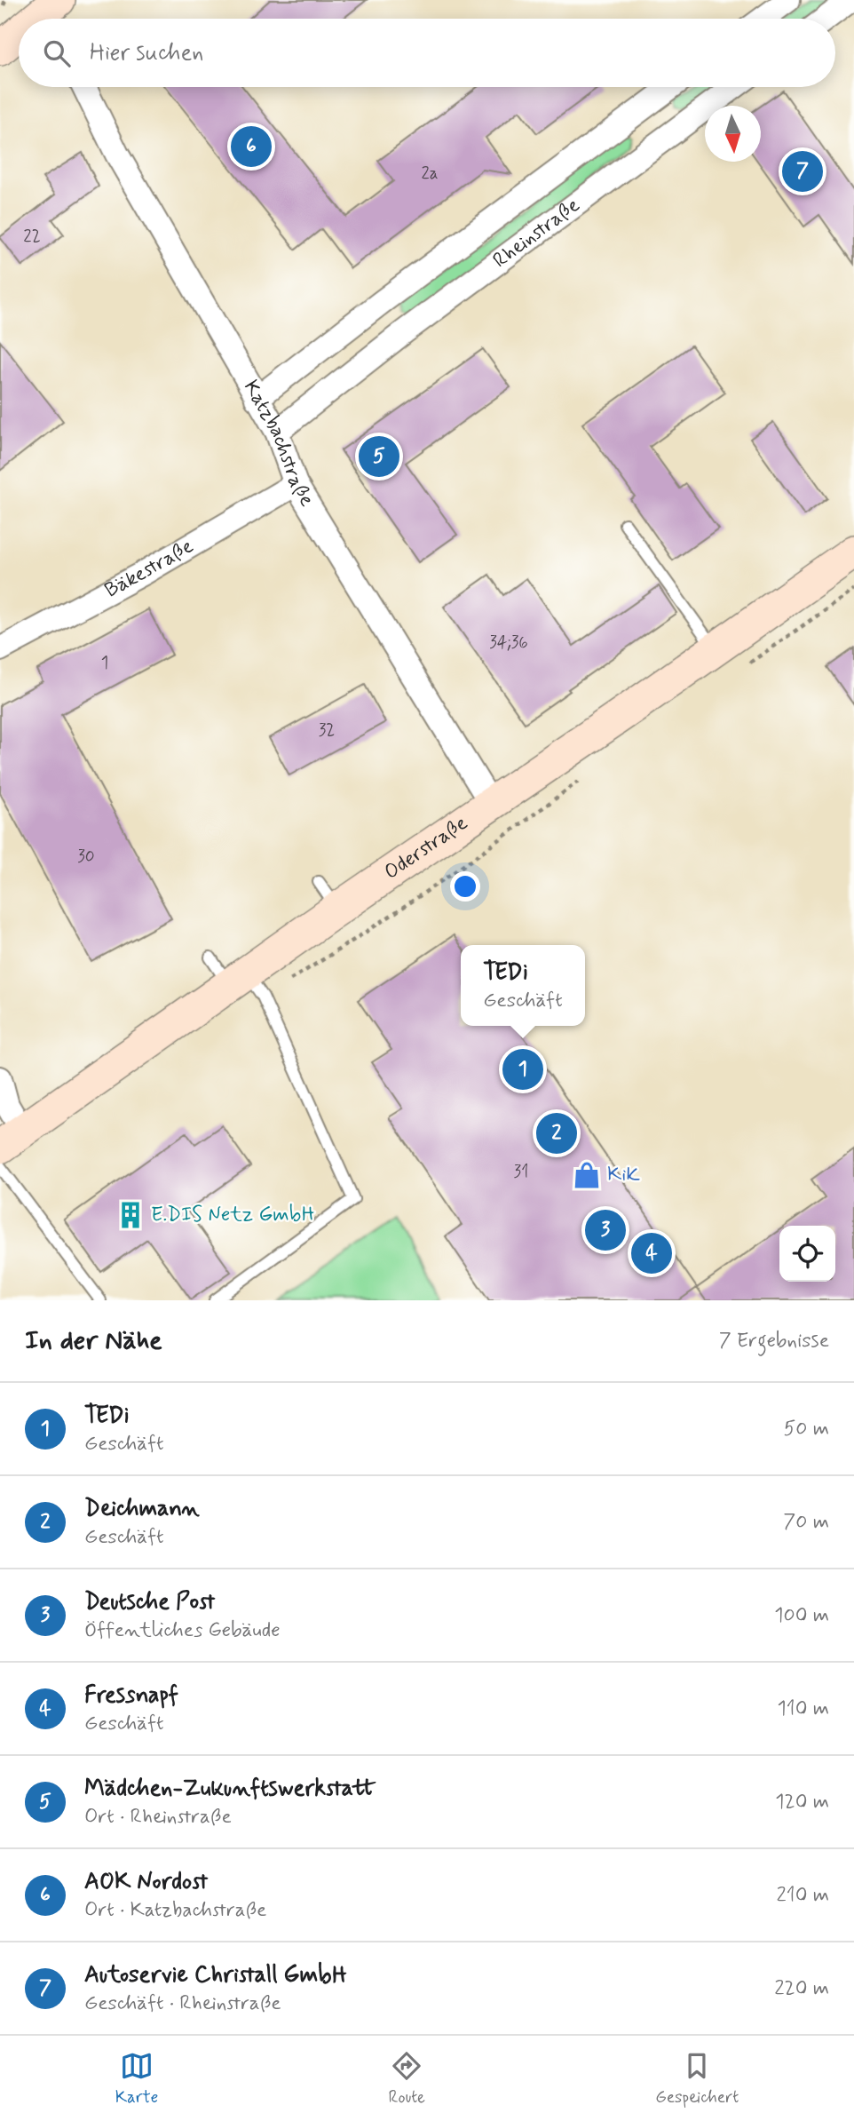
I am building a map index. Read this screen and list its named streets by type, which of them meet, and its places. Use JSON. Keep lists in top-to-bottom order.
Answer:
{
  "streets": {
    "main road": ["Oderstraße"],
    "street": ["Rheinstraße", "Katzbachstraße", "Bäkestraße"]
  },
  "crossings": [
    ["Rheinstraße", "Katzbachstraße"],
    ["Katzbachstraße", "Bäkestraße"],
    ["Katzbachstraße", "Oderstraße"]
  ],
  "places": {
    "shop": ["KiK"],
    "building": ["E.DIS Netz GmbH"]
  },
  "house_numbers": [
    "2a",
    "22",
    "34;36",
    "1",
    "32",
    "30",
    "31"
  ],
  "north": "bottom",
  "page": {
    "search": "Hier suchen",
    "pins": [
      "6",
      "7",
      "5",
      "1",
      "2",
      "3",
      "4"
    ],
    "popup": ["TEDi", "Geschäft"],
    "heading": ["In der Nähe", "7 Ergebnisse"],
    "list": [
      {
        "mark": "1",
        "name": "TEDi",
        "note": "Geschäft",
        "value": "50 m"
      },
      {
        "mark": "2",
        "name": "Deichmann",
        "note": "Geschäft",
        "value": "70 m"
      },
      {
        "mark": "3",
        "name": "Deutsche Post",
        "note": "Öffentliches Gebäude",
        "value": "100 m"
      },
      {
        "mark": "4",
        "name": "Fressnapf",
        "note": "Geschäft",
        "value": "110 m"
      },
      {
        "mark": "5",
        "name": "Mädchen-Zukunftswerkstatt",
        "note": "Ort · Rheinstraße",
        "value": "120 m"
      },
      {
        "mark": "6",
        "name": "AOK Nordost",
        "note": "Ort · Katzbachstraße",
        "value": "210 m"
      },
      {
        "mark": "7",
        "name": "Autoservie Christall GmbH",
        "note": "Geschäft · Rheinstraße",
        "value": "220 m"
      }
    ],
    "nav": ["Karte", "Route", "Gespeichert"]
  }
}
